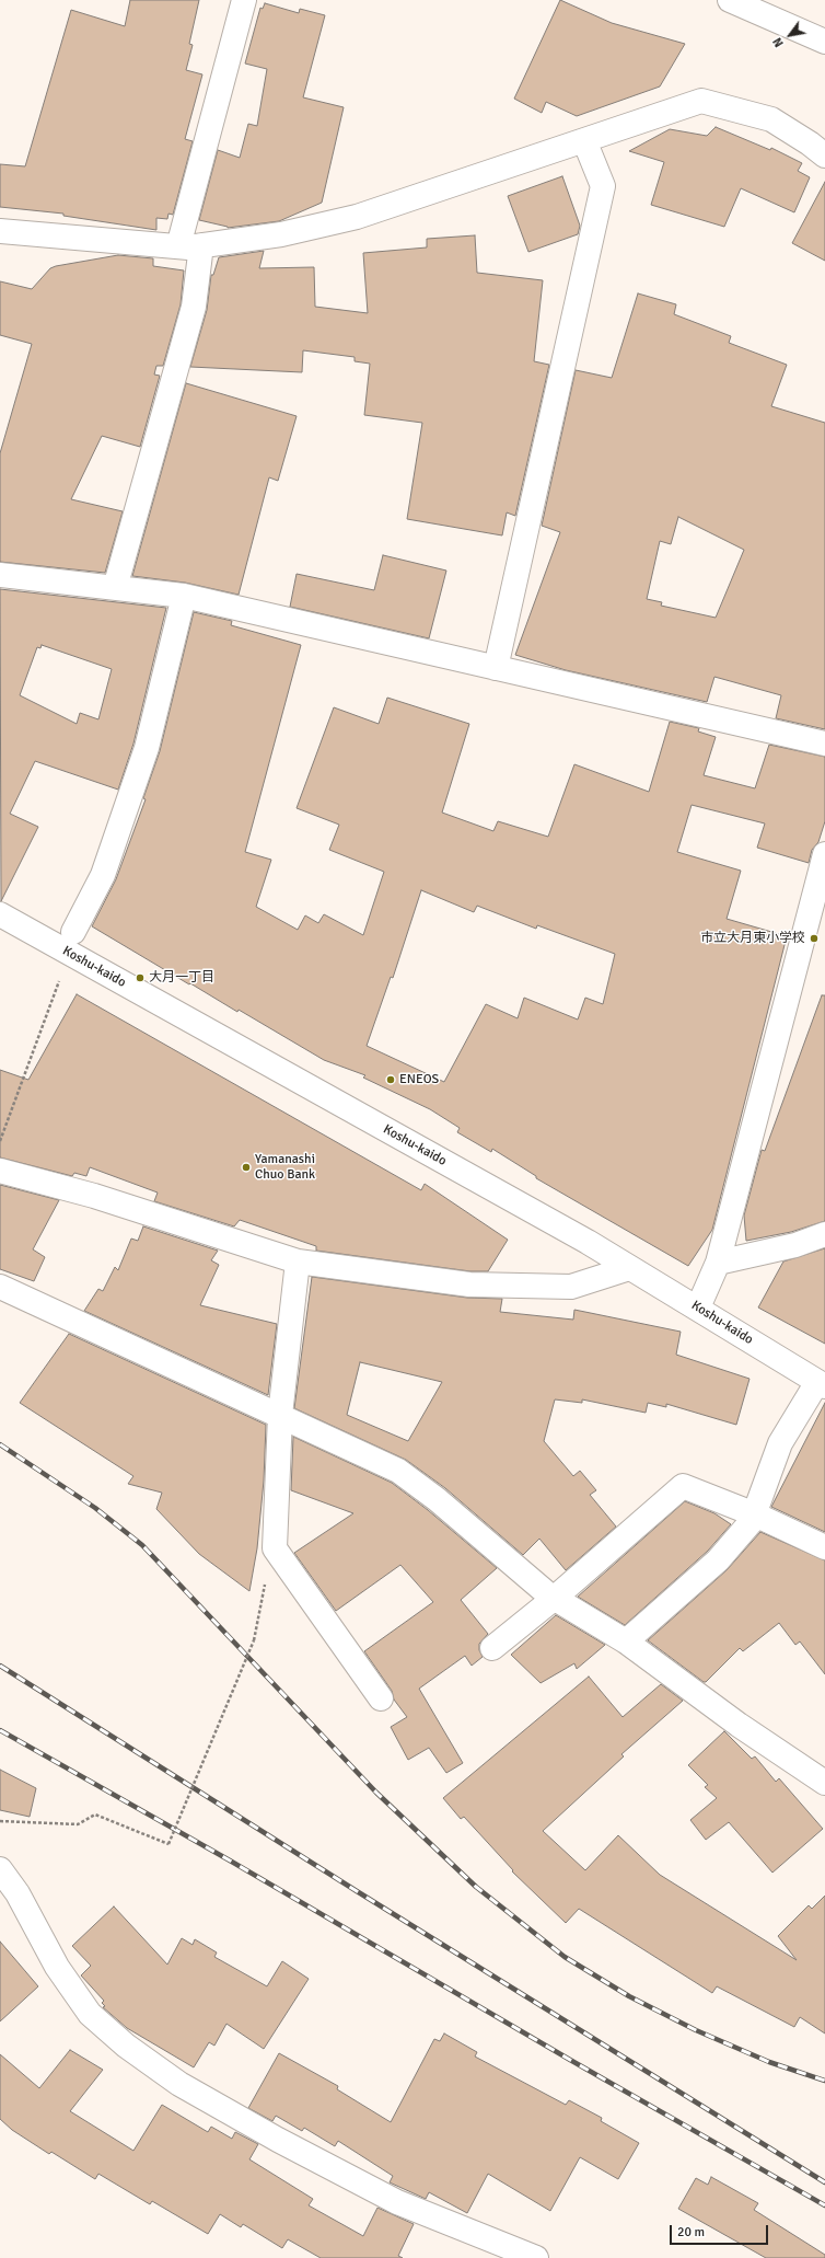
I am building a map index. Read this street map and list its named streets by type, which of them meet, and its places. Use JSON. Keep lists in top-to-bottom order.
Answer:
{
  "streets": {
    "main road": ["Koshu-kaido"]
  },
  "places": [
    "市立大月東小学校",
    "大月一丁目",
    "ENEOS",
    "Yamanashi Chuo Bank"
  ],
  "scale_bar": "20 m",
  "north": "bottom left"
}
